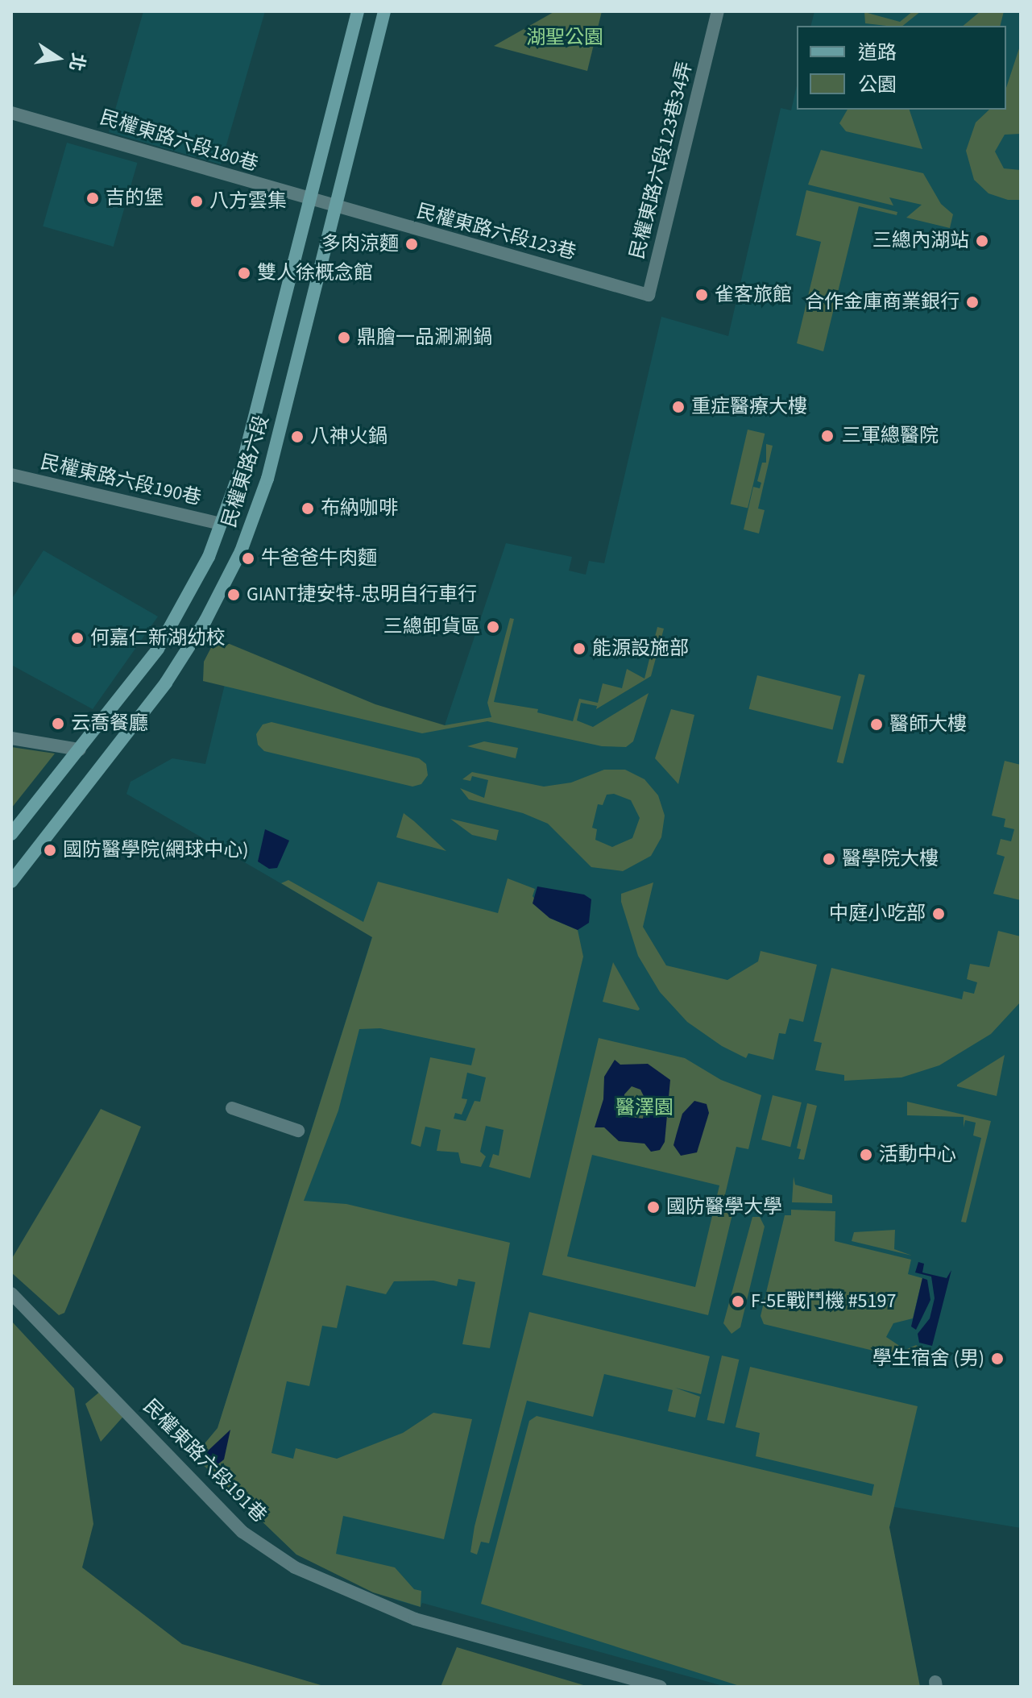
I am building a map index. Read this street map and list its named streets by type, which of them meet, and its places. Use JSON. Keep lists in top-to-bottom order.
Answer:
{
  "streets": {
    "main road": ["民權東路六段"],
    "street": [
      "民權東路六段180巷",
      "民權東路六段123巷34弄",
      "民權東路六段123巷",
      "民權東路六段190巷",
      "民權東路六段191巷"
    ]
  },
  "crossings": [
    ["民權東路六段180巷", "民權東路六段123巷"],
    ["民權東路六段180巷", "民權東路六段"],
    ["民權東路六段123巷34弄", "民權東路六段123巷"],
    ["民權東路六段123巷", "民權東路六段"],
    ["民權東路六段", "民權東路六段190巷"]
  ],
  "parks": ["湖聖公園", "醫澤園"],
  "places": [
    "吉的堡",
    "八方雲集",
    "三總內湖站",
    "多肉涼麵",
    "雙人徐概念館",
    "雀客旅館",
    "合作金庫商業銀行",
    "鼎膾一品涮涮鍋",
    "重症醫療大樓",
    "三軍總醫院",
    "八神火鍋",
    "布納咖啡",
    "牛爸爸牛肉麵",
    "GIANT捷安特-忠明自行車行",
    "三總卸貨區",
    "何嘉仁新湖幼校",
    "能源設施部",
    "云喬餐廳",
    "醫師大樓",
    "國防醫學院(網球中心)",
    "醫學院大樓",
    "中庭小吃部",
    "活動中心",
    "國防醫學大學",
    "F-5E戰鬥機 #5197",
    "學生宿舍 (男)"
  ],
  "legend": ["道路", "公園"],
  "north": "right"
}
